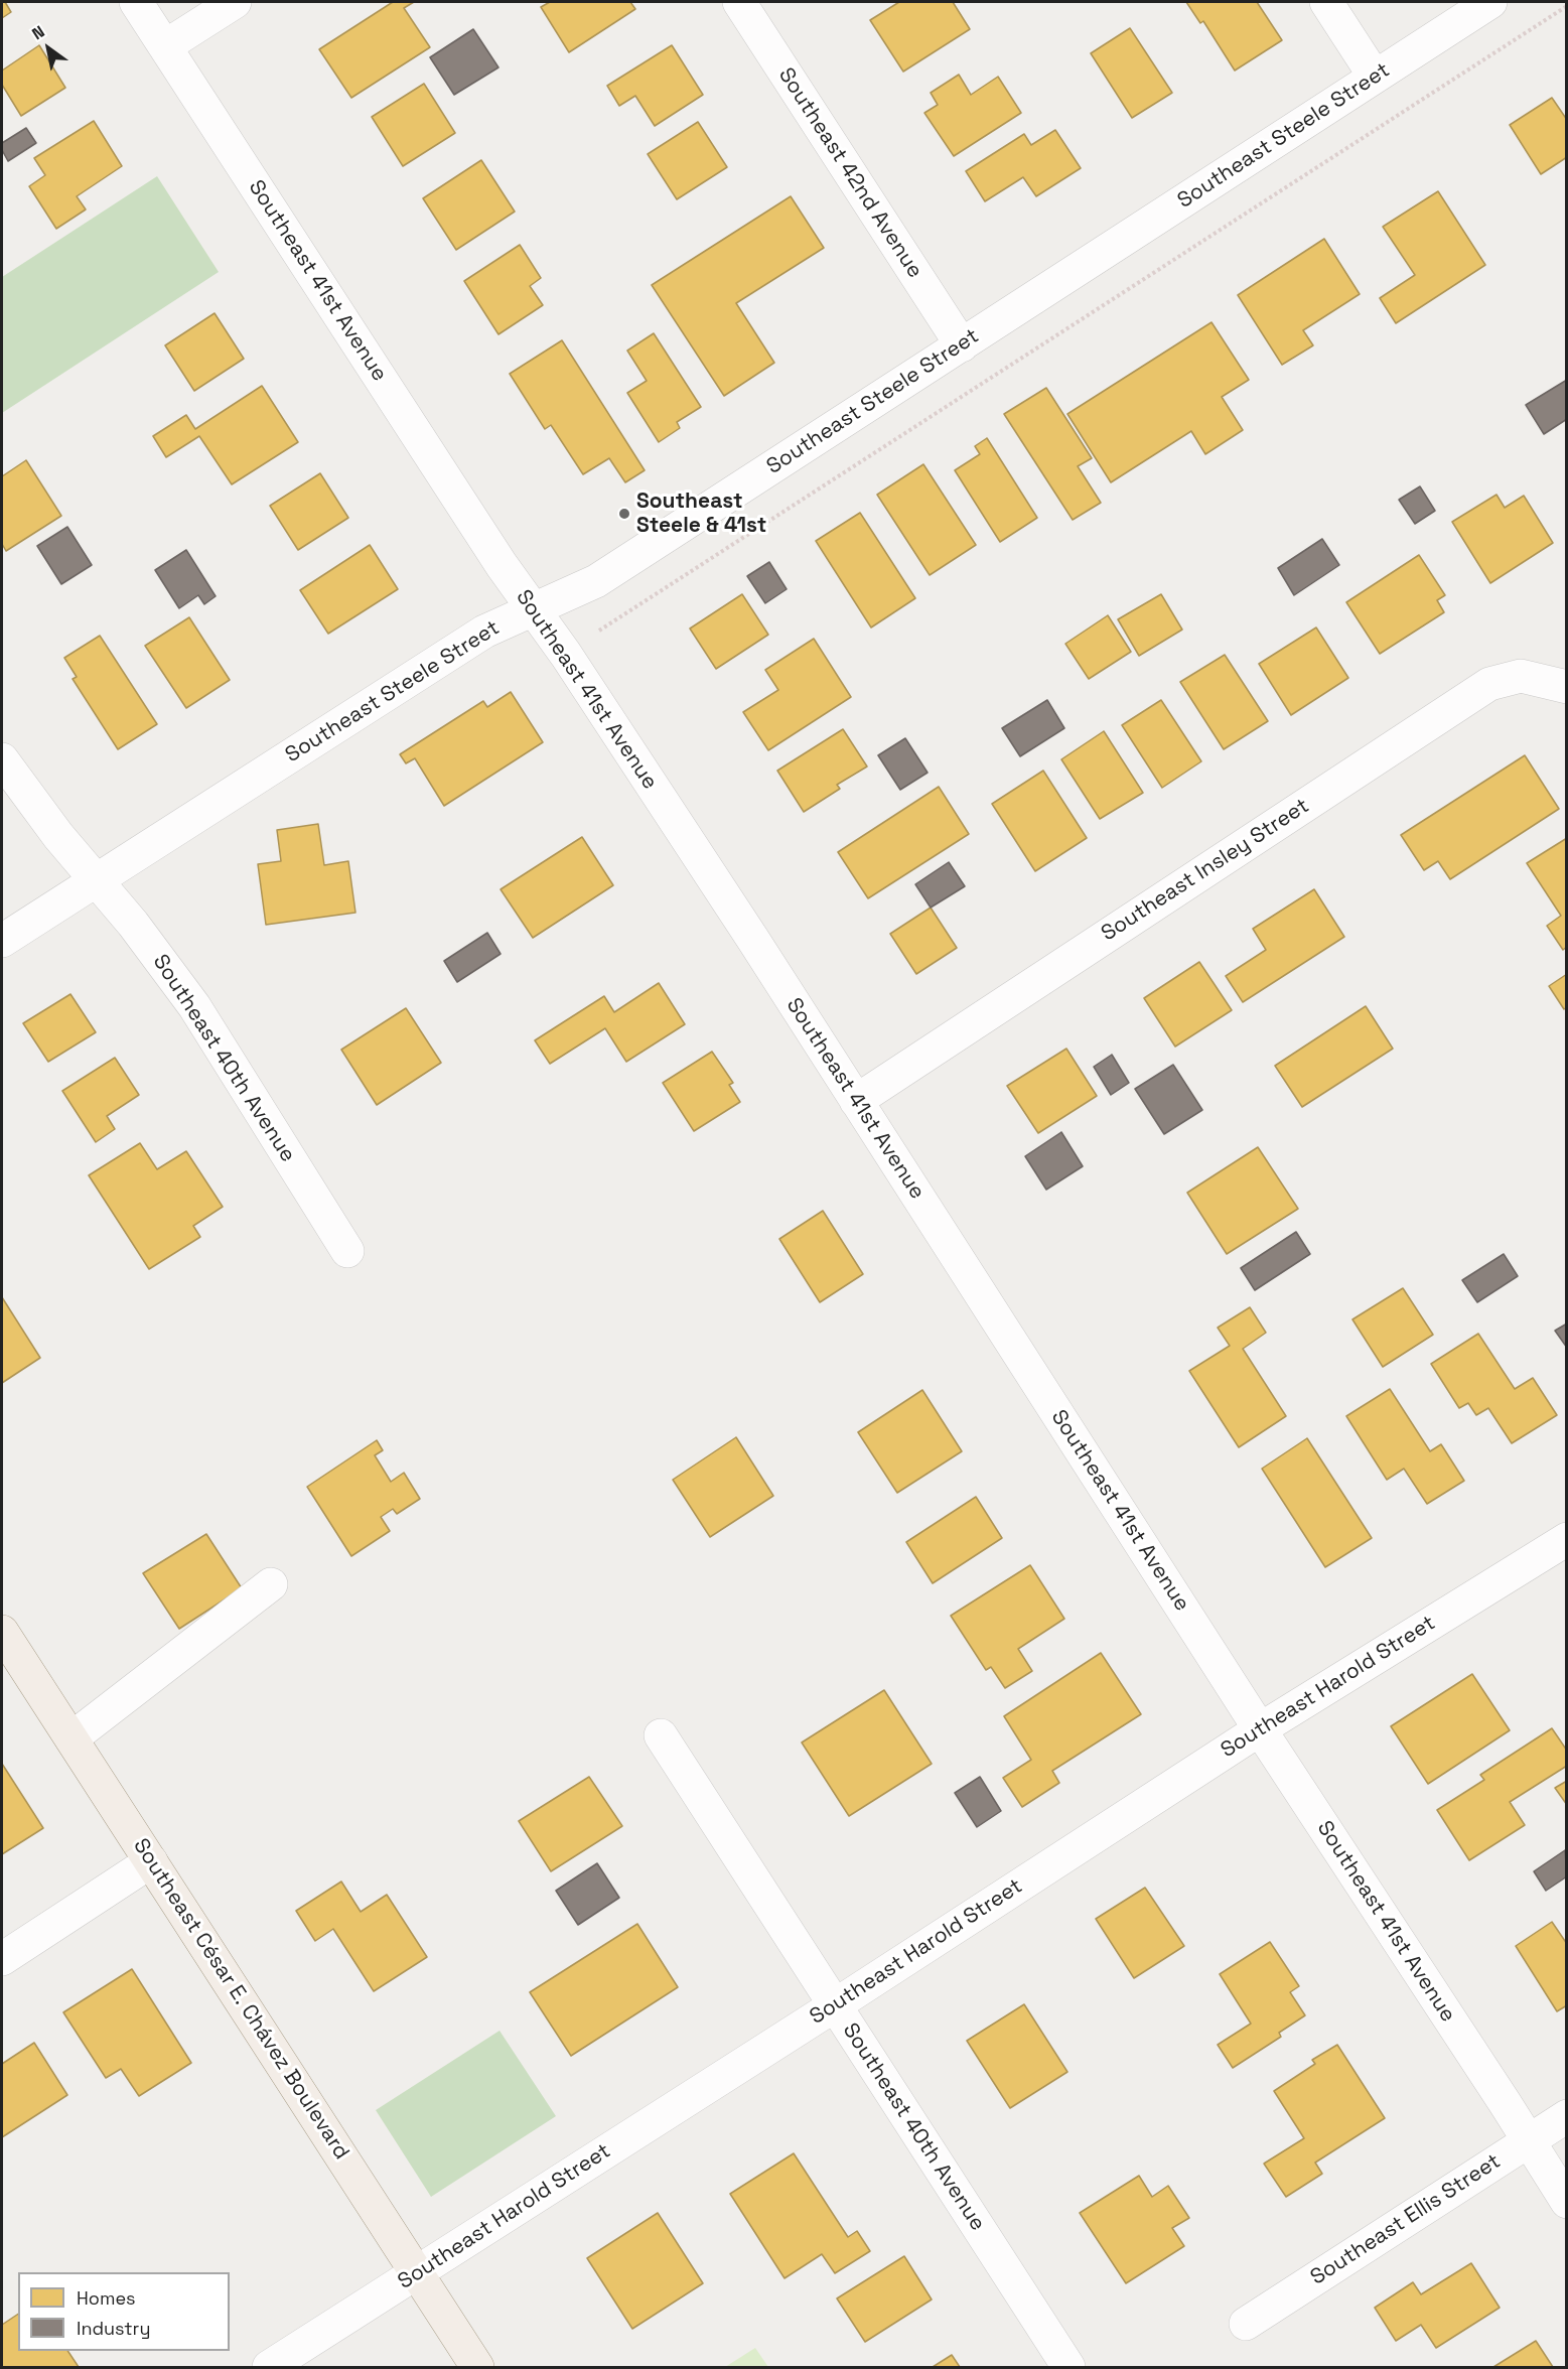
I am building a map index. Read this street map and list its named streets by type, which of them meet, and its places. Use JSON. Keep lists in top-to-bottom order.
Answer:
{
  "streets": {
    "main road": ["Southeast César E. Chávez Boulevard"],
    "street": [
      "Southeast Steele Street",
      "Southeast 42nd Avenue",
      "Southeast 41st Avenue",
      "Southeast Insley Street",
      "Southeast 40th Avenue",
      "Southeast Harold Street",
      "Southeast Ellis Street"
    ]
  },
  "crossings": [
    ["Southeast Steele Street", "Southeast 42nd Avenue"],
    ["Southeast Steele Street", "Southeast 41st Avenue"],
    ["Southeast Steele Street", "Southeast 40th Avenue"],
    ["Southeast 41st Avenue", "Southeast Insley Street"],
    ["Southeast 41st Avenue", "Southeast Harold Street"],
    ["Southeast 41st Avenue", "Southeast Ellis Street"],
    ["Southeast 40th Avenue", "Southeast Harold Street"],
    ["Southeast Harold Street", "Southeast César E. Chávez Boulevard"]
  ],
  "places": ["Southeast Steele & 41st"],
  "legend": ["Homes", "Industry"],
  "north": "top left"
}
